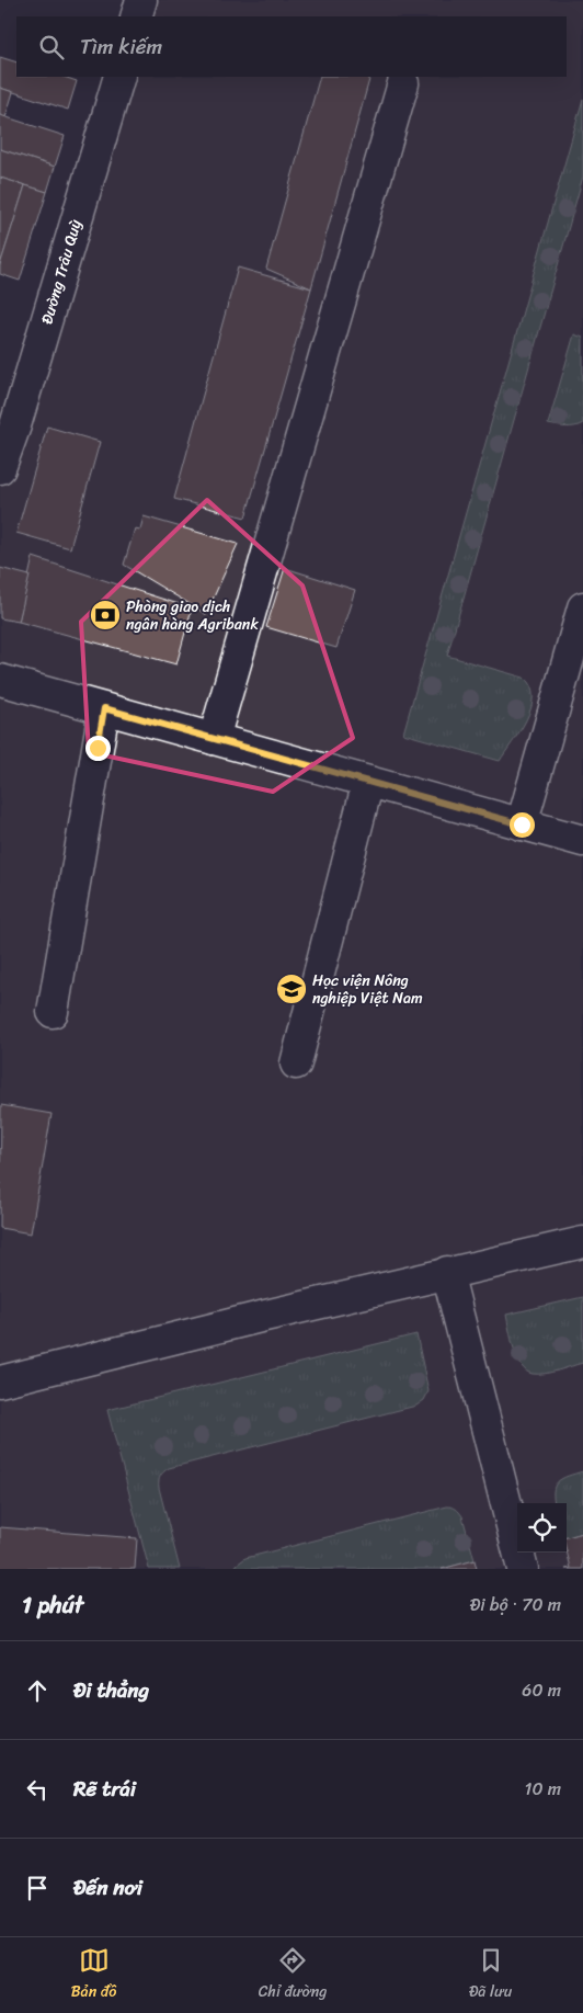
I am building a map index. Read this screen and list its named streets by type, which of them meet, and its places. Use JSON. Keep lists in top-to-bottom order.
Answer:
{
  "streets": {
    "street": ["Đường Trâu Quỳ"]
  },
  "places": {
    "bank": ["Phòng giao dịch ngân hàng Agribank"],
    "school or university": ["Học viện Nông nghiệp Việt Nam"]
  },
  "page": {
    "search": "Tìm kiếm",
    "heading": ["1 phút", "Đi bộ · 70 m"],
    "list": [
      ["Đi thẳng", "60 m"],
      ["Rẽ trái", "10 m"],
      "Đến nơi"
    ],
    "nav": ["Bản đồ", "Chỉ đường", "Đã lưu"]
  }
}
